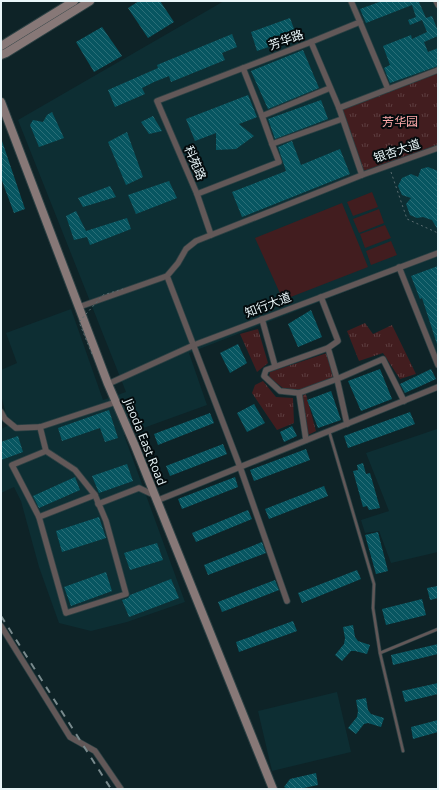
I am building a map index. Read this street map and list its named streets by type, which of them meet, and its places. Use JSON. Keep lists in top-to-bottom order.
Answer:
{
  "streets": {
    "street": [
      "芳华路",
      "银杏大道",
      "科苑路",
      "知行大道",
      "Jiaoda East Road"
    ]
  },
  "crossings": [
    ["芳华路", "银杏大道"],
    ["芳华路", "科苑路"],
    ["银杏大道", "科苑路"],
    ["知行大道", "Jiaoda East Road"]
  ],
  "parks": ["芳华园"]
}
